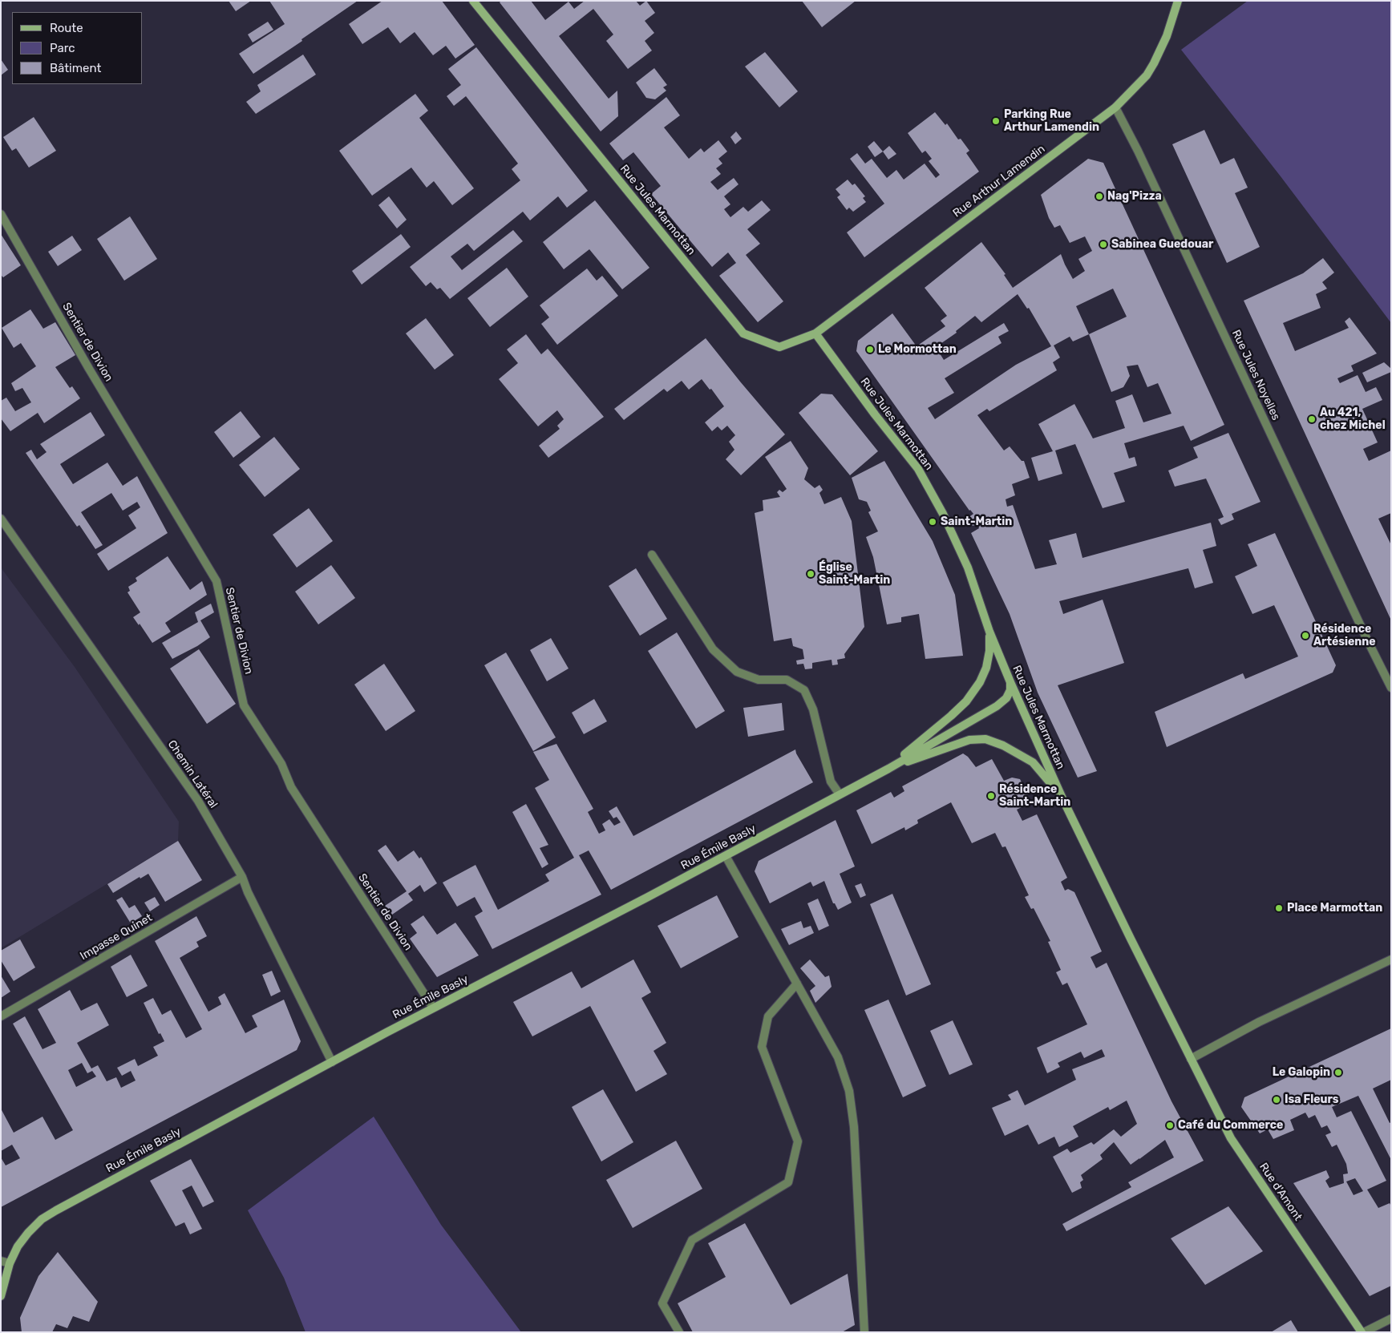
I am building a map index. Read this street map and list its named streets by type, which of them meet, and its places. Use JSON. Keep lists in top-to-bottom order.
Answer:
{
  "streets": {
    "street": [
      "Rue Arthur Lamendin",
      "Rue Jules Marmottan",
      "Sentier de Divion",
      "Rue Jules Noyelles",
      "Chemin Latéral",
      "Rue Émile Basly",
      "Impasse Quinet",
      "Rue d'Amont"
    ]
  },
  "crossings": [
    ["Rue Arthur Lamendin", "Rue Jules Marmottan"],
    ["Rue Arthur Lamendin", "Rue Jules Noyelles"],
    ["Rue Jules Marmottan", "Rue Émile Basly"],
    ["Rue Jules Marmottan", "Rue d'Amont"],
    ["Sentier de Divion", "Rue Émile Basly"],
    ["Chemin Latéral", "Rue Émile Basly"],
    ["Chemin Latéral", "Impasse Quinet"]
  ],
  "places": [
    "Parking Rue Arthur Lamendin",
    "Nag'Pizza",
    "Sabinea Guedouar",
    "Le Mormottan",
    "Au 421, chez Michel",
    "Saint-Martin",
    "Église Saint-Martin",
    "Résidence Artésienne",
    "Résidence Saint-Martin",
    "Place Marmottan",
    "Le Galopin",
    "Isa Fleurs",
    "Café du Commerce"
  ],
  "legend": ["Route", "Parc", "Bâtiment"]
}
